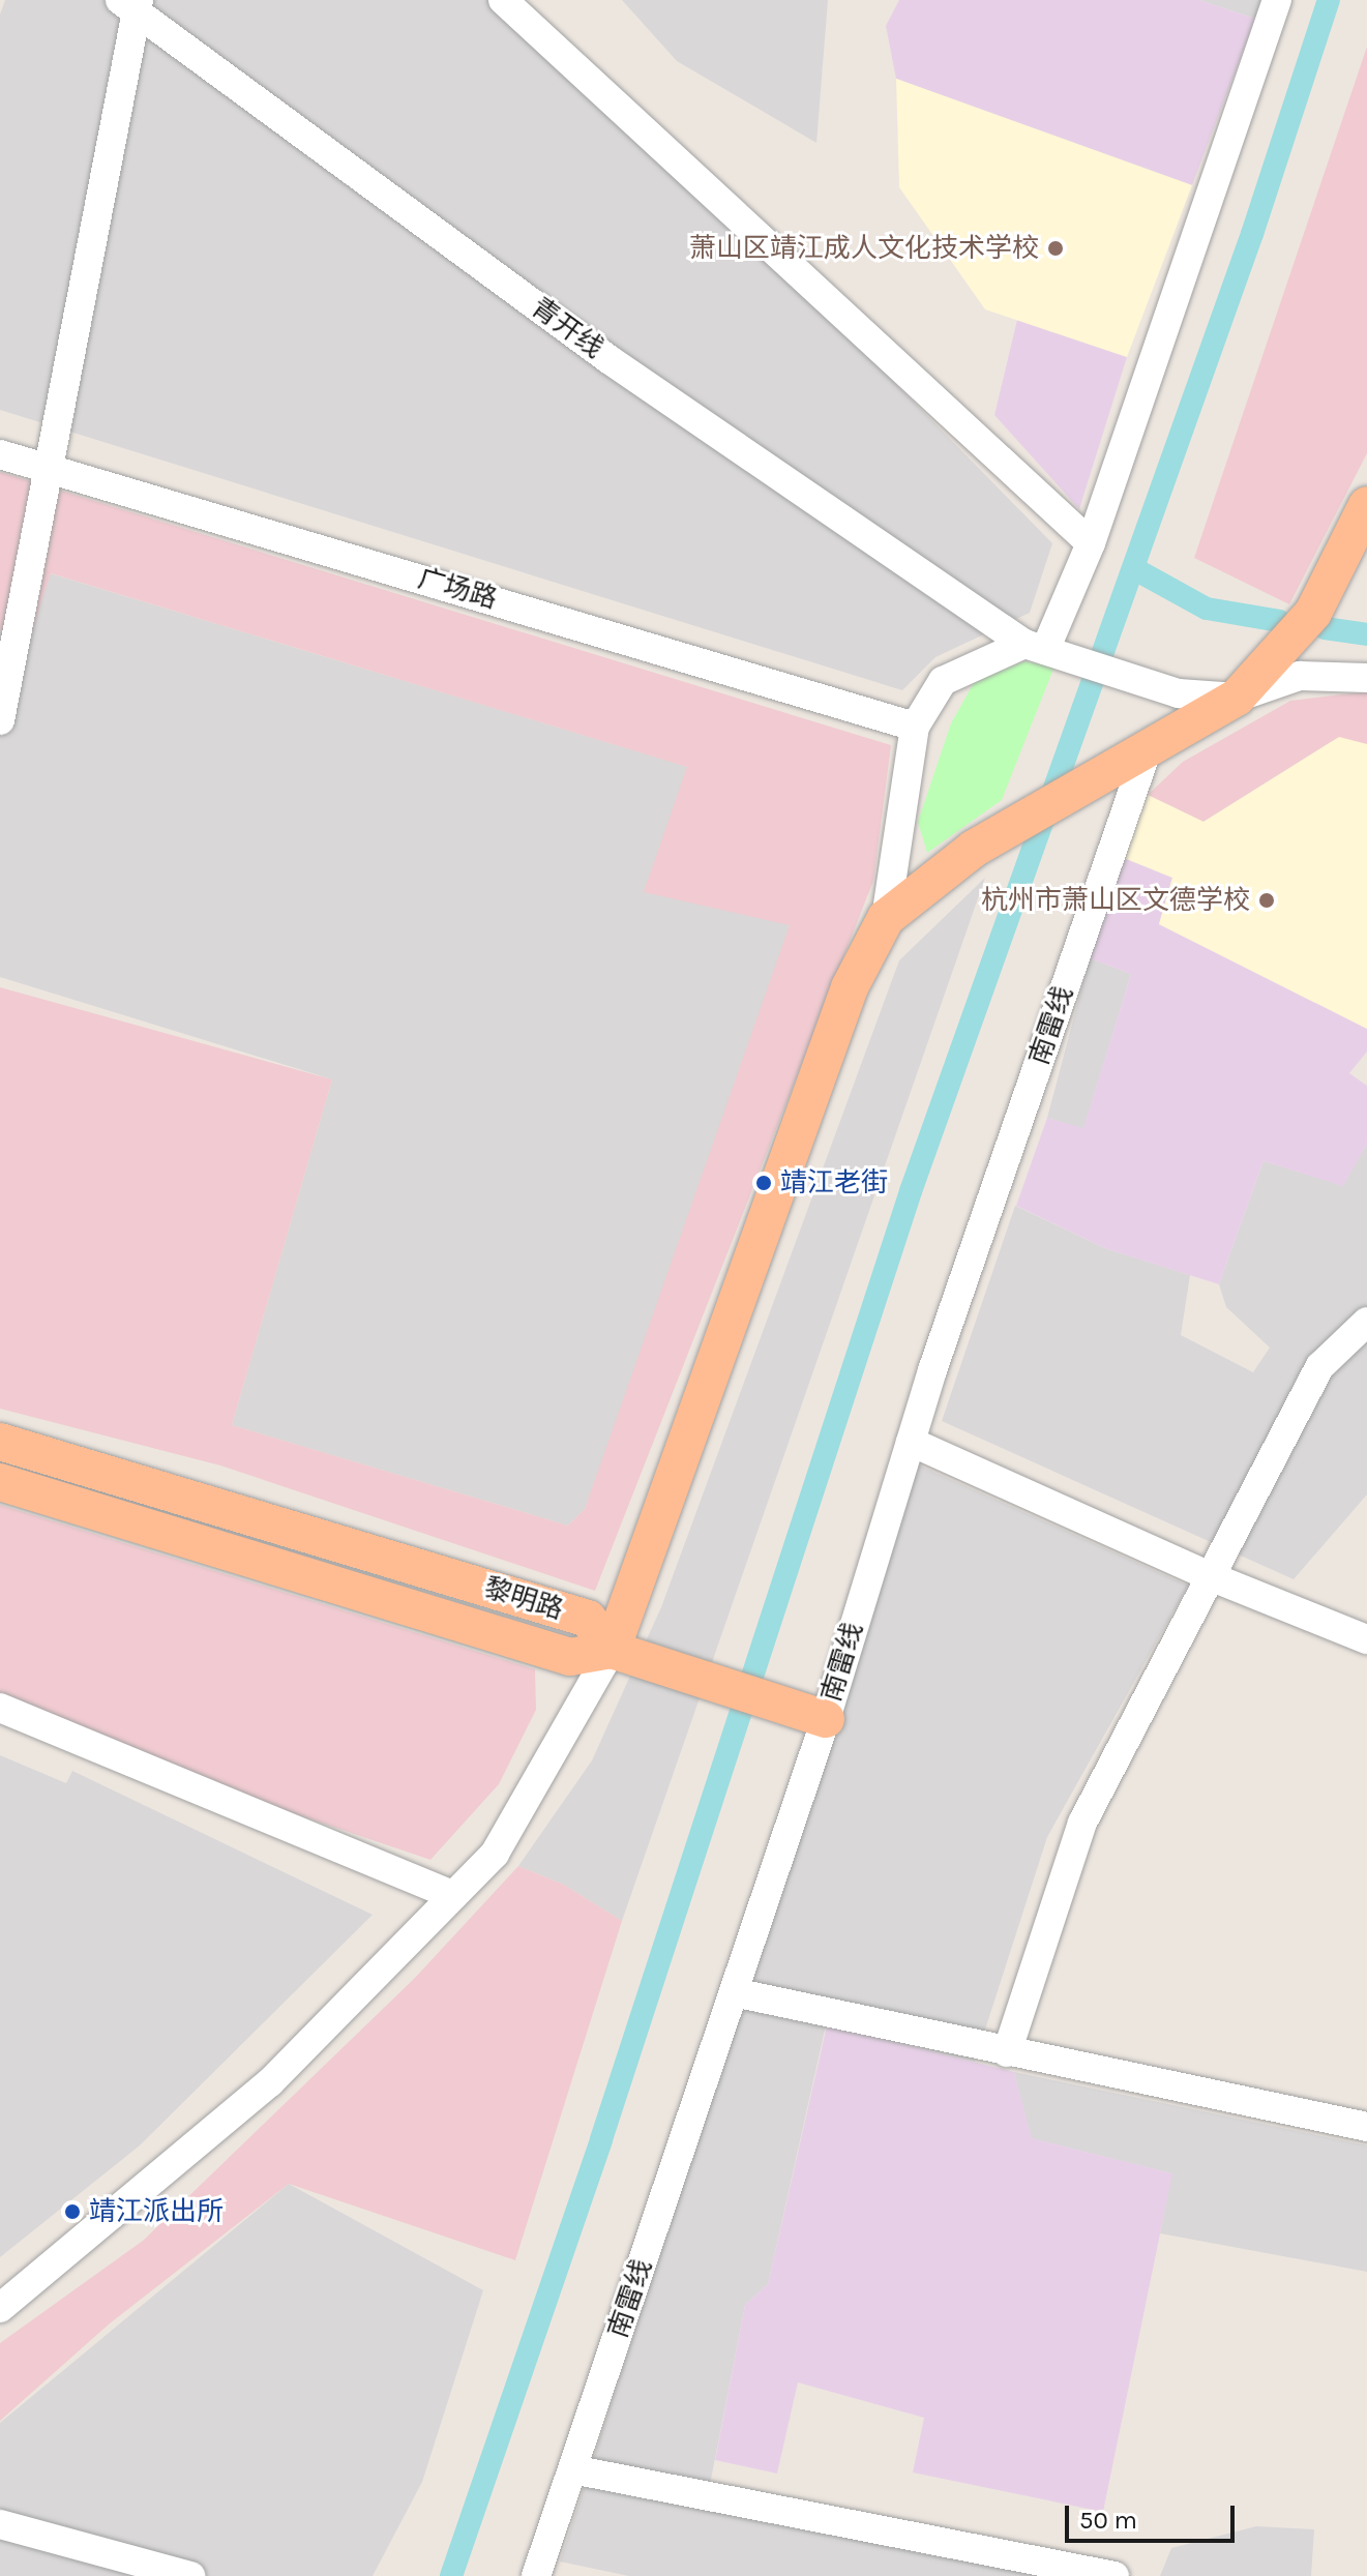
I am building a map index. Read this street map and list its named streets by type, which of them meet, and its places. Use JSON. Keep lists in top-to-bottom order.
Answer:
{
  "streets": {
    "main road": ["黎明路"],
    "street": ["青开线", "广场路", "南雷线"]
  },
  "places": [
    "萧山区靖江成人文化技术学校",
    "杭州市萧山区文德学校",
    "靖江老街",
    "靖江派出所"
  ],
  "scale_bar": "50 m"
}
